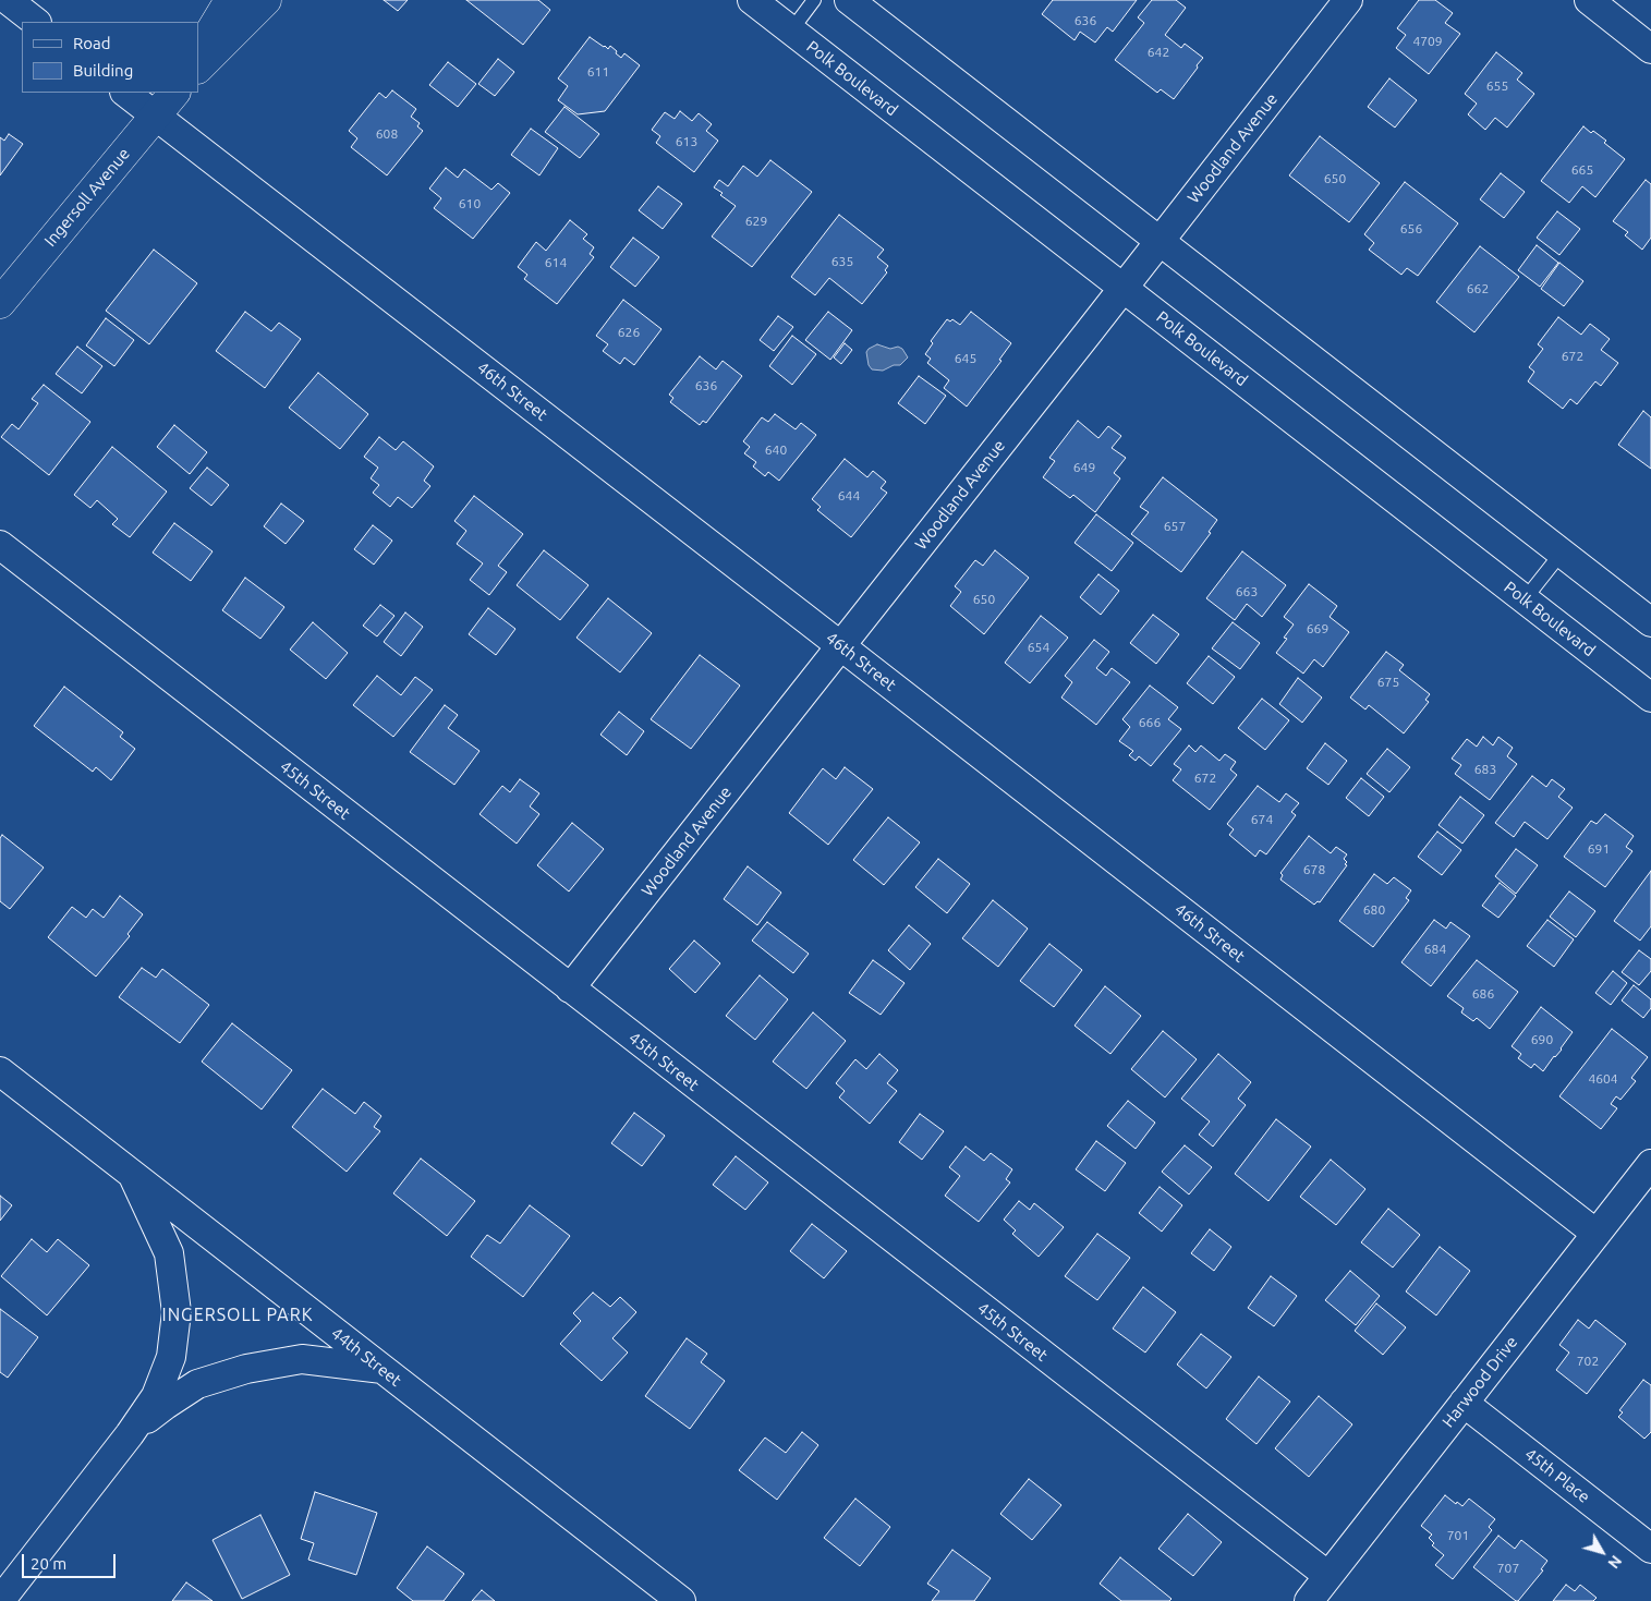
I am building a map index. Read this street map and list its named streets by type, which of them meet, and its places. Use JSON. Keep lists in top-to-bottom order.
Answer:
{
  "streets": {
    "main road": ["Ingersoll Avenue"],
    "street": [
      "Polk Boulevard",
      "Woodland Avenue",
      "46th Street",
      "45th Street",
      "44th Street",
      "Harwood Drive",
      "45th Place"
    ]
  },
  "crossings": [
    ["Polk Boulevard", "Woodland Avenue"],
    ["Woodland Avenue", "46th Street"],
    ["Woodland Avenue", "45th Street"],
    ["Ingersoll Avenue", "46th Street"],
    ["46th Street", "Harwood Drive"],
    ["45th Street", "Harwood Drive"],
    ["Harwood Drive", "45th Place"]
  ],
  "districts": ["INGERSOLL PARK"],
  "house_numbers": [
    "636",
    "4709",
    "642",
    "611",
    "655",
    "608",
    "613",
    "665",
    "650",
    "610",
    "629",
    "656",
    "635",
    "614",
    "662",
    "626",
    "672",
    "645",
    "636",
    "640",
    "649",
    "644",
    "657",
    "663",
    "650",
    "669",
    "654",
    "675",
    "666",
    "683",
    "672",
    "674",
    "691",
    "678",
    "680",
    "684",
    "686",
    "690",
    "4604",
    "702",
    "701",
    "707"
  ],
  "legend": ["Road", "Building"],
  "scale_bar": "20 m",
  "north": "bottom right"
}
